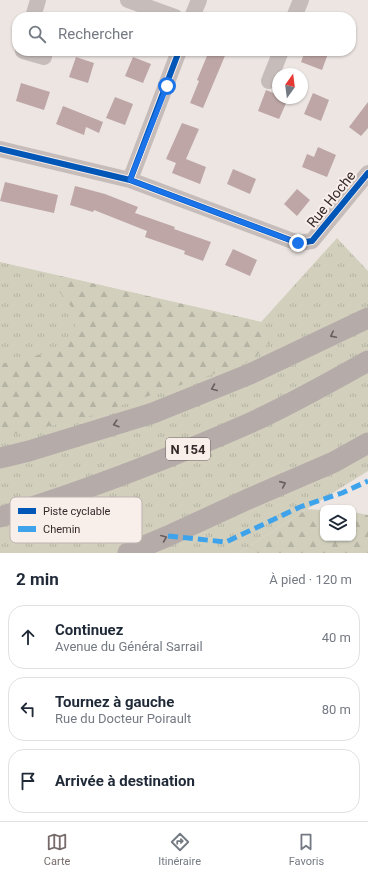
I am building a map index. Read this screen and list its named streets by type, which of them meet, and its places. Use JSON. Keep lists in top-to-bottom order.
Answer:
{
  "streets": {
    "main road": ["N 154"],
    "street": ["Rue Hoche"]
  },
  "legend": ["Piste cyclable", "Chemin"],
  "north": "top",
  "page": {
    "search": "Rechercher",
    "heading": ["2 min", "À pied · 120 m"],
    "list": [
      ["Continuez", "Avenue du Général Sarrail", "40 m"],
      ["Tournez à gauche", "Rue du Docteur Poirault", "80 m"],
      "Arrivée à destination"
    ],
    "nav": ["Carte", "Itinéraire", "Favoris"]
  }
}
